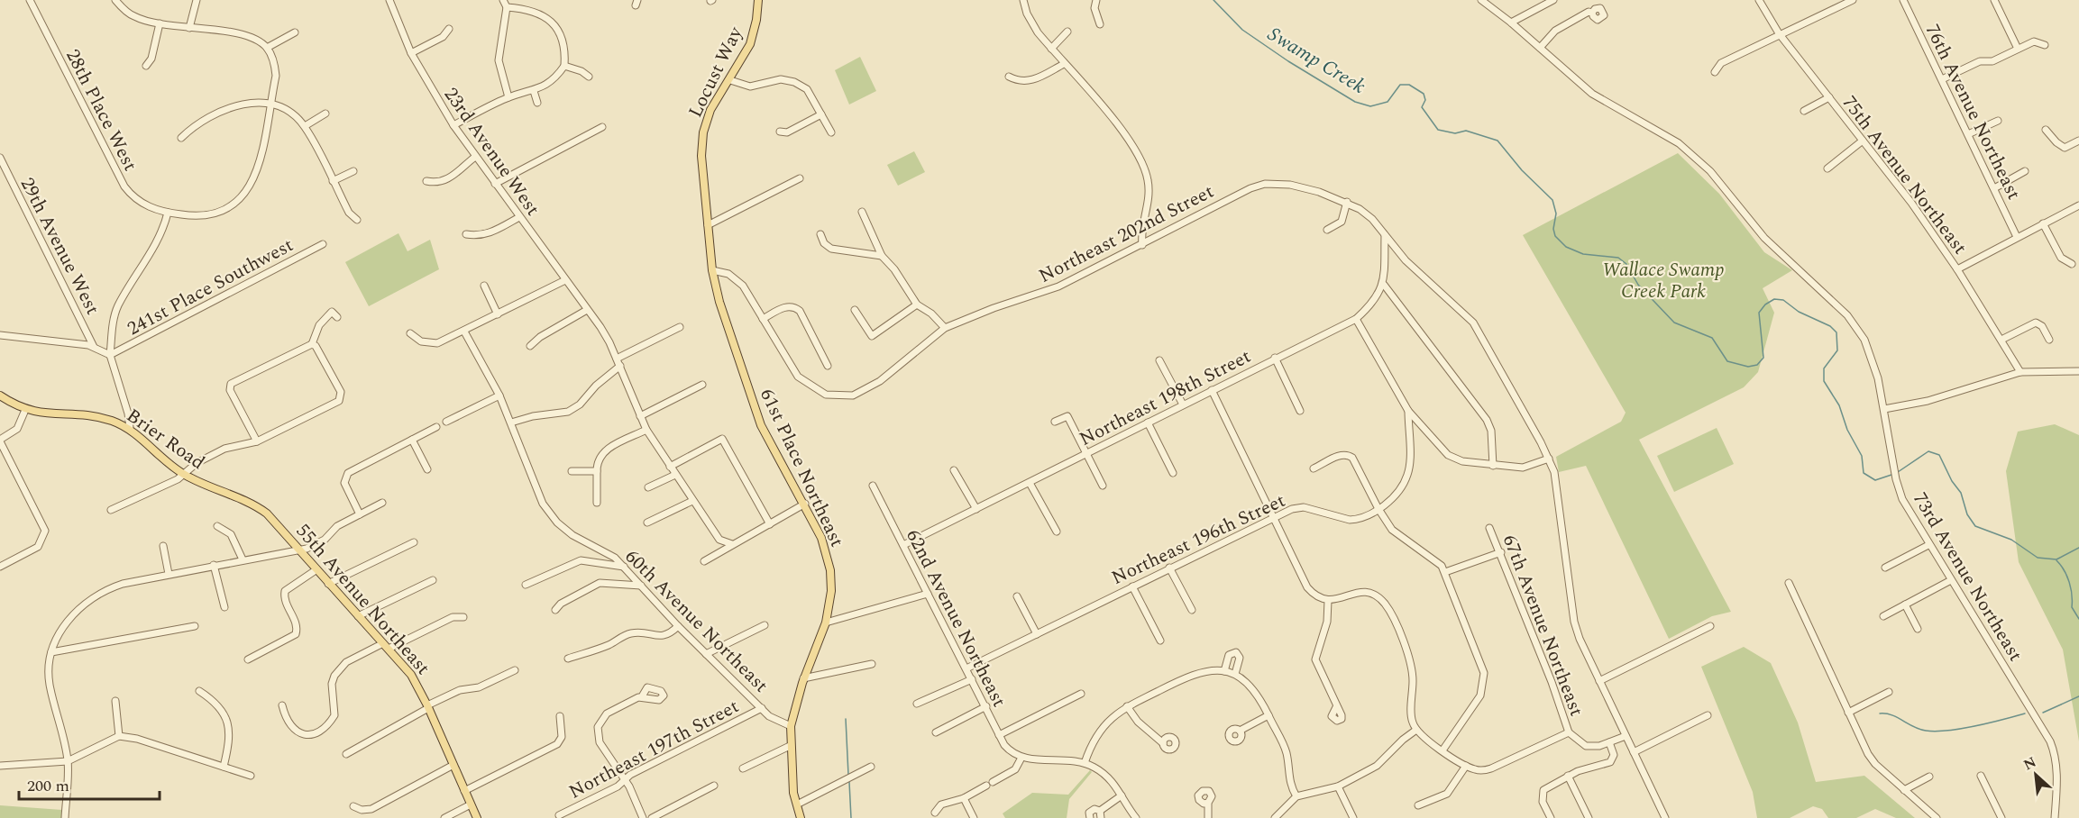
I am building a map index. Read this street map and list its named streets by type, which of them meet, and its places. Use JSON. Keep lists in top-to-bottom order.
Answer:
{
  "streets": {
    "main road": [
      "Locust Way",
      "Brier Road",
      "61st Place Northeast",
      "55th Avenue Northeast"
    ],
    "street": [
      "28th Place West",
      "76th Avenue Northeast",
      "23rd Avenue West",
      "75th Avenue Northeast",
      "Northeast 202nd Street",
      "29th Avenue West",
      "241st Place Southwest",
      "Northeast 198th Street",
      "Northeast 196th Street",
      "73rd Avenue Northeast",
      "62nd Avenue Northeast",
      "60th Avenue Northeast",
      "67th Avenue Northeast",
      "Northeast 197th Street"
    ]
  },
  "crossings": [
    ["Locust Way", "61st Place Northeast"],
    ["Northeast 198th Street", "62nd Avenue Northeast"],
    ["Brier Road", "55th Avenue Northeast"],
    ["61st Place Northeast", "60th Avenue Northeast"],
    ["Northeast 196th Street", "62nd Avenue Northeast"],
    ["60th Avenue Northeast", "Northeast 197th Street"]
  ],
  "water": ["Swamp Creek"],
  "parks": ["Wallace Swamp Creek Park"],
  "scale_bar": "200 m",
  "north": "top left"
}
